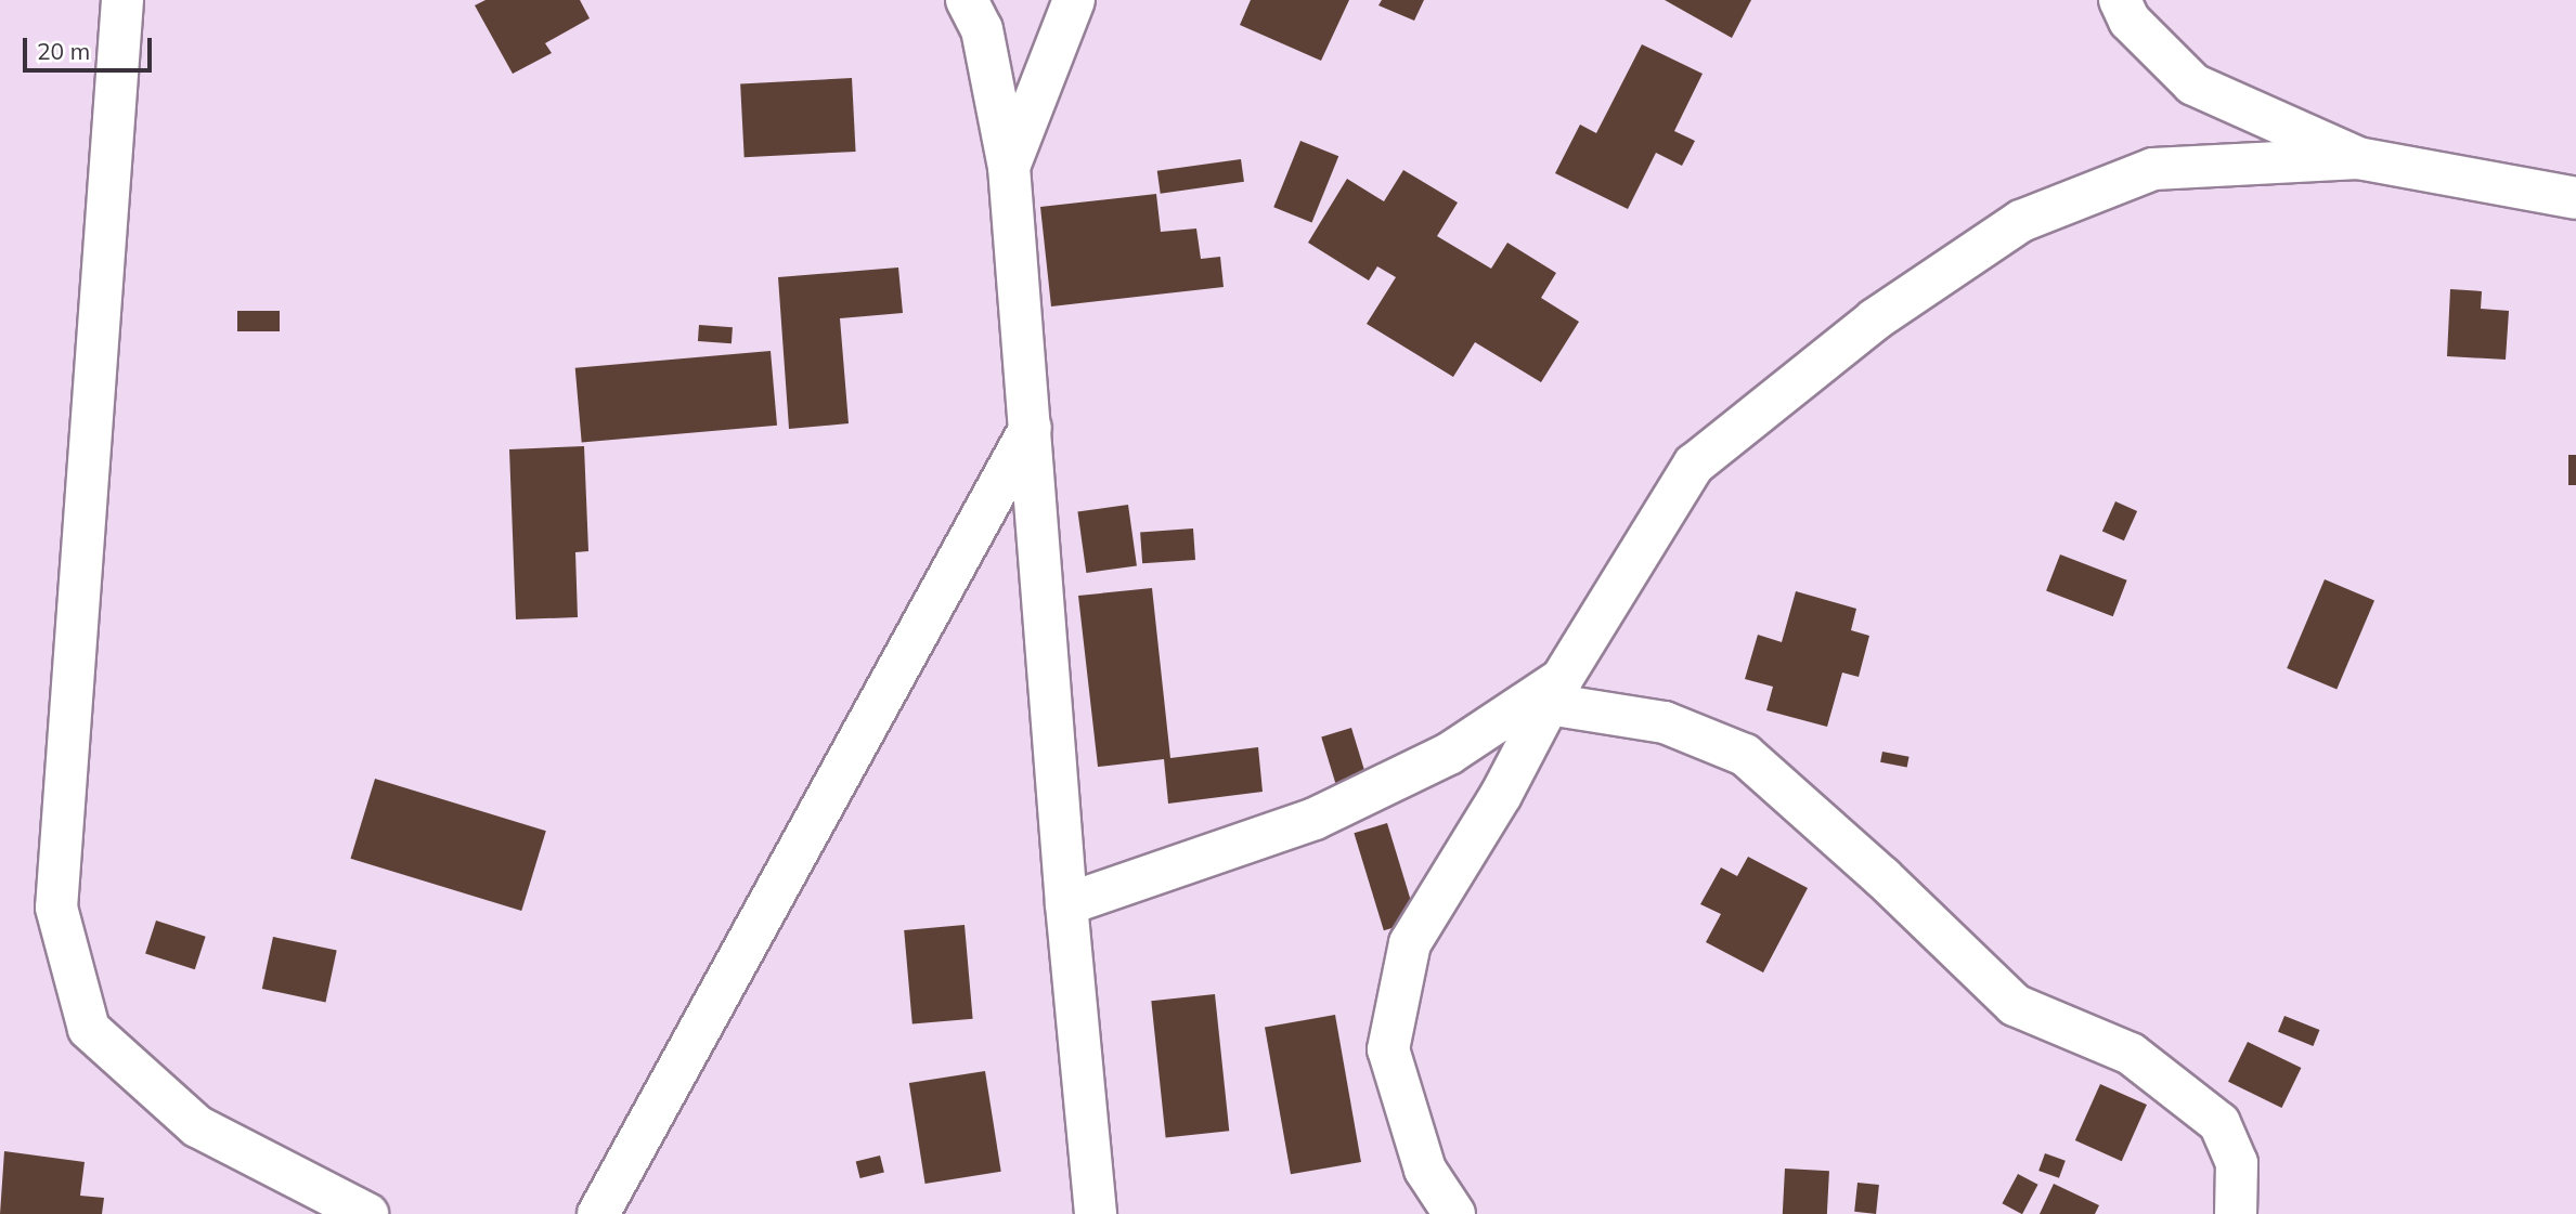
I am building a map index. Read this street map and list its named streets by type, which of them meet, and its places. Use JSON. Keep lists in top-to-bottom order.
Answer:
{
  "scale_bar": "20 m"
}
